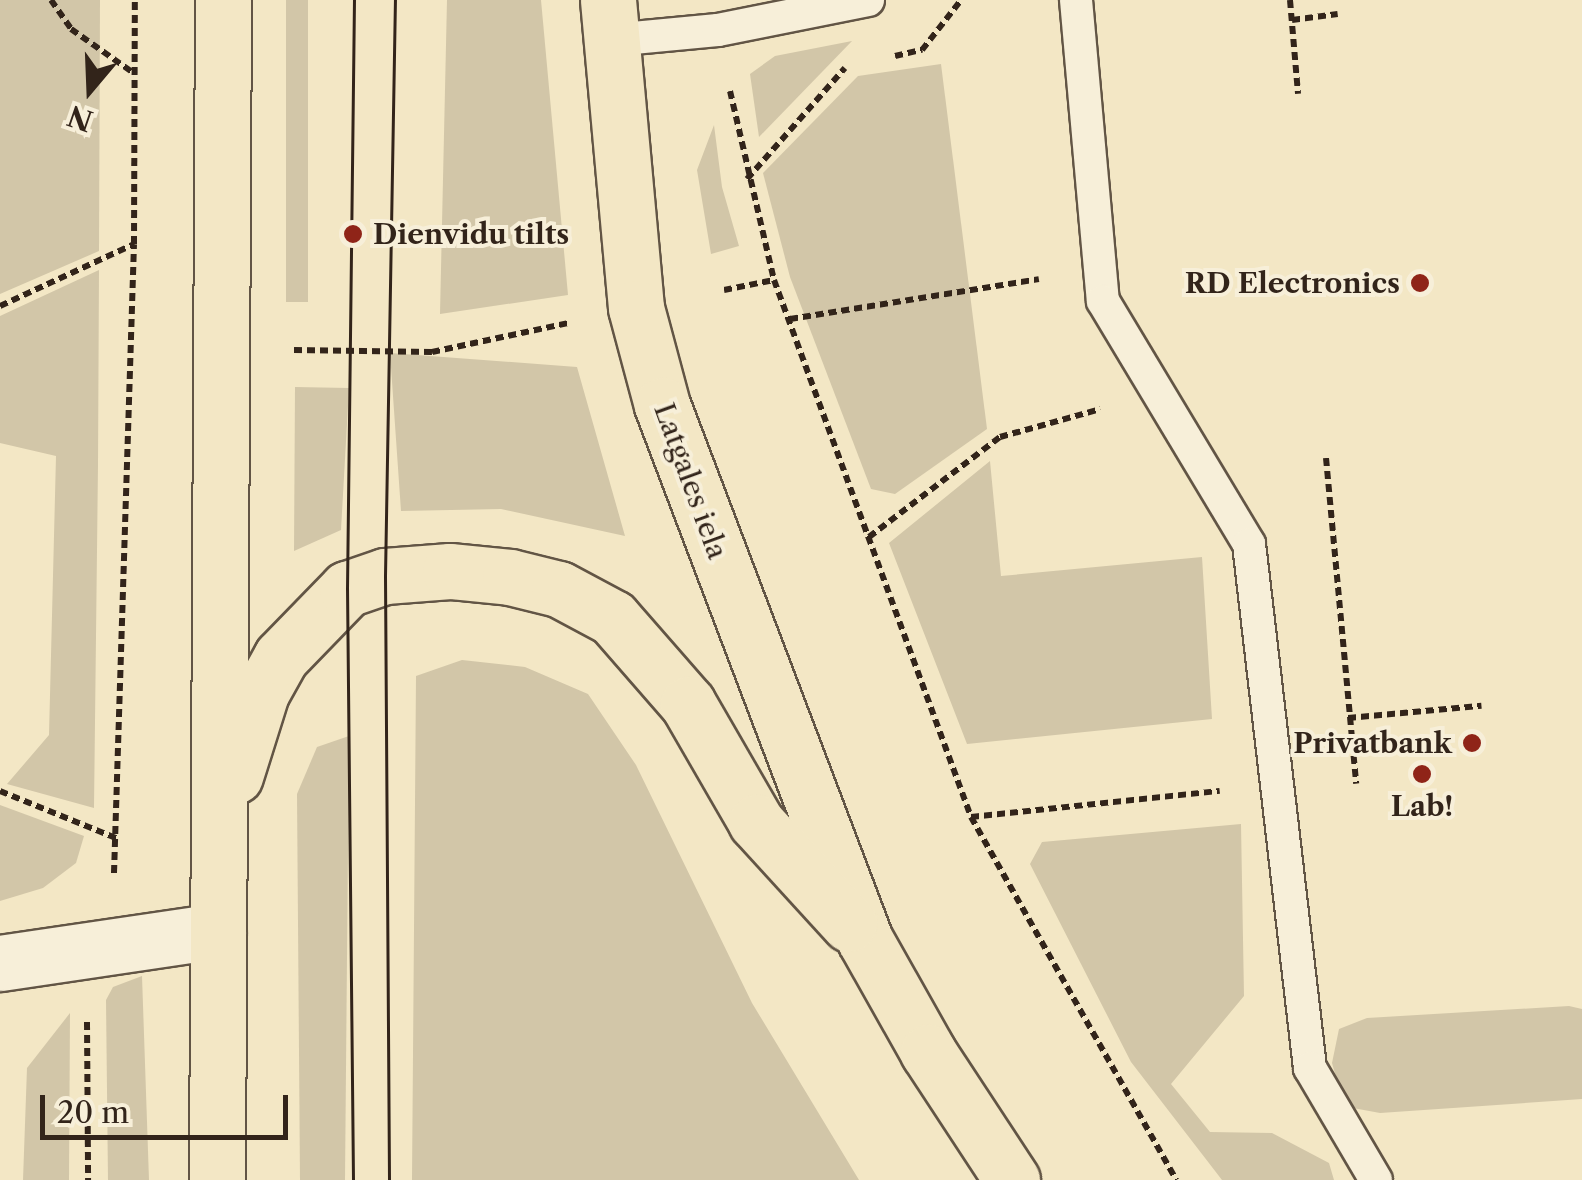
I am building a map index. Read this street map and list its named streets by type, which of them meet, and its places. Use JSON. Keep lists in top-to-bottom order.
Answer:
{
  "streets": {
    "highway": ["Latgales iela"]
  },
  "places": [
    "Dienvidu tilts",
    "RD Electronics",
    "Privatbank",
    "Lab!"
  ],
  "scale_bar": "20 m",
  "north": "bottom"
}
